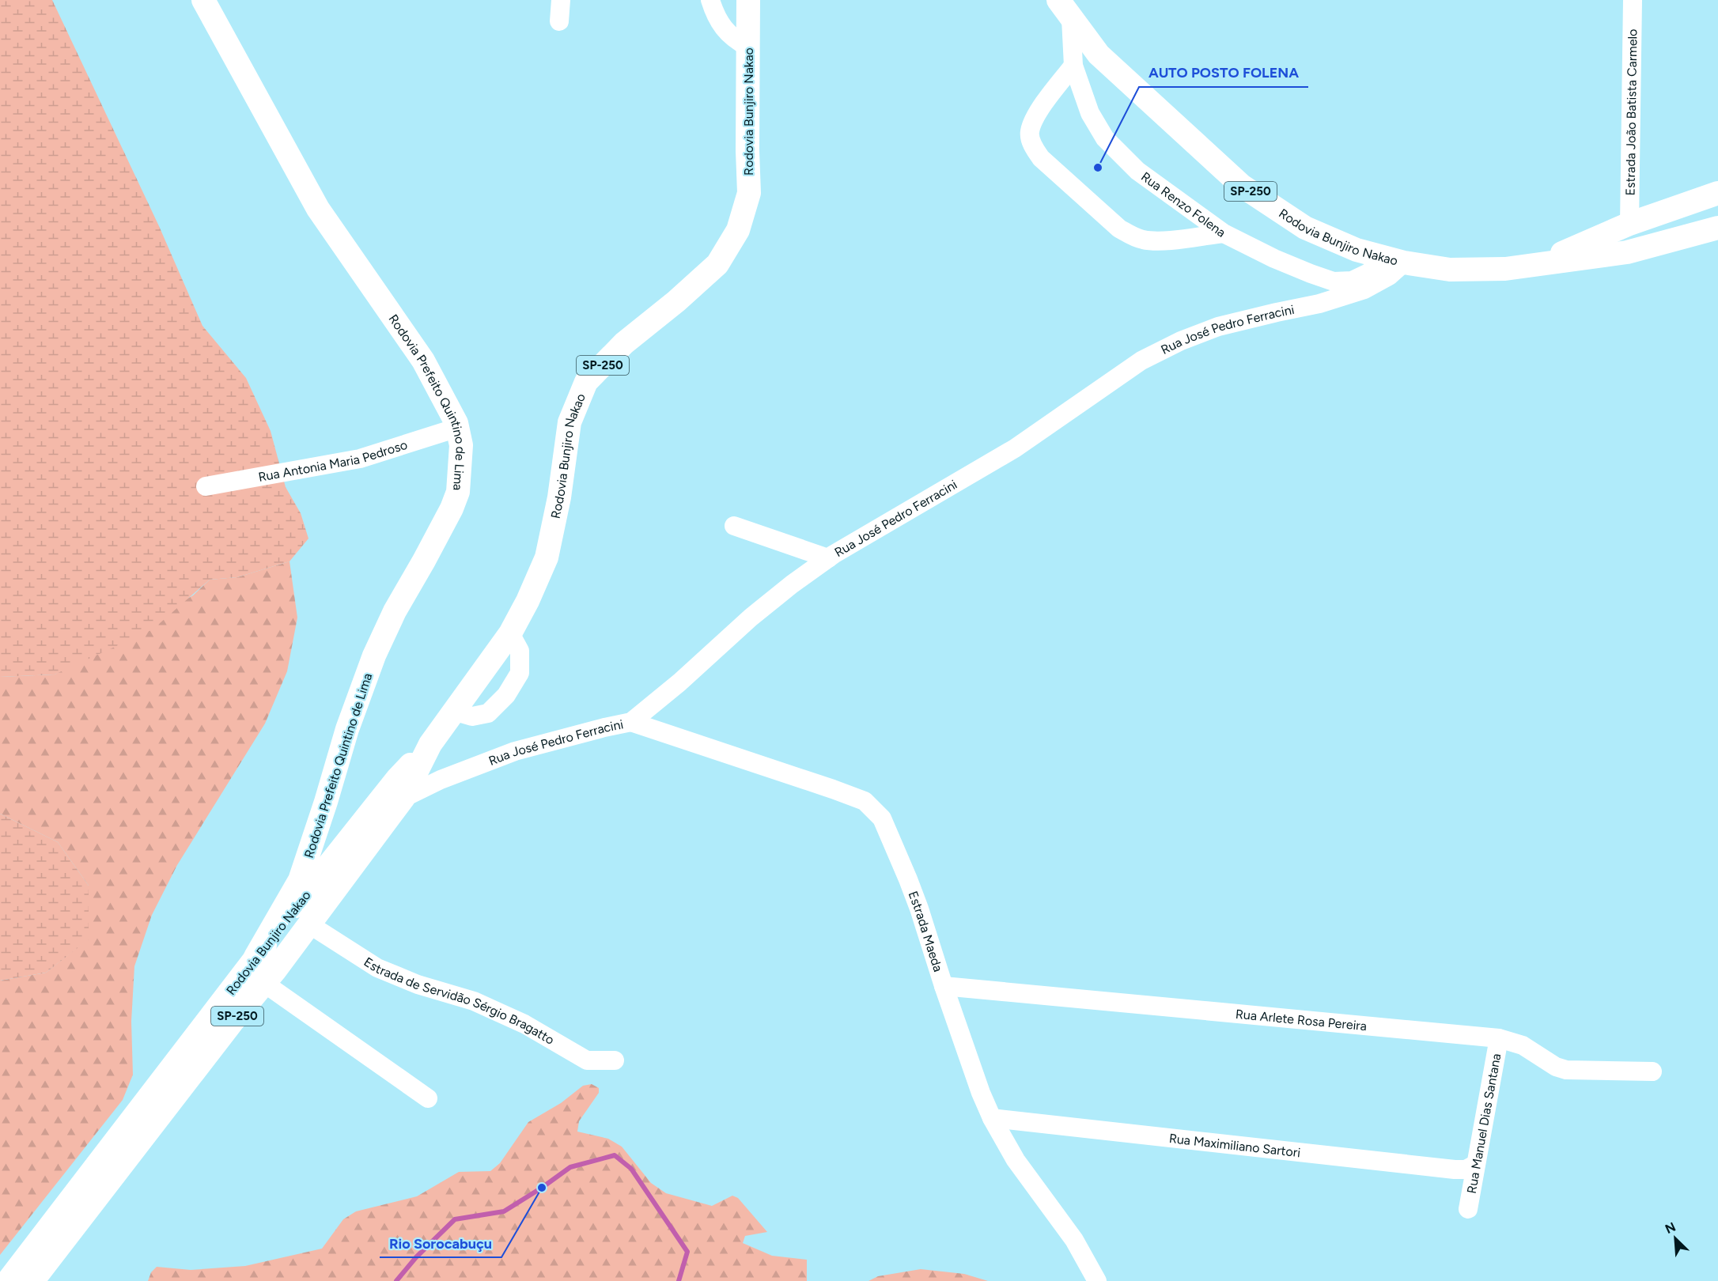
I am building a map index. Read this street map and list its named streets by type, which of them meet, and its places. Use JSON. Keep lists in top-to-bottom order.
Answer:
{
  "streets": {
    "main road": ["Rodovia Bunjiro Nakao", "SP-250", "Rodovia Prefeito Quintino de Lima"],
    "street": [
      "Estrada João Batista Carmelo",
      "Rua Renzo Folena",
      "Rua José Pedro Ferracini",
      "Rua Antonia Maria Pedroso",
      "Estrada Maeda",
      "Estrada de Servidão Sérgio Bragatto",
      "Rua Arlete Rosa Pereira",
      "Rua Manuel Dias Santana",
      "Rua Maximiliano Sartori"
    ]
  },
  "crossings": [
    ["Rodovia Bunjiro Nakao", "Estrada João Batista Carmelo"],
    ["Rodovia Bunjiro Nakao", "Rua Renzo Folena"],
    ["Rodovia Bunjiro Nakao", "Rua José Pedro Ferracini"],
    ["Rodovia Bunjiro Nakao", "Rodovia Prefeito Quintino de Lima"],
    ["Rodovia Bunjiro Nakao", "Estrada de Servidão Sérgio Bragatto"],
    ["Rua Renzo Folena", "Rua José Pedro Ferracini"],
    ["Rua José Pedro Ferracini", "Estrada Maeda"],
    ["Rodovia Prefeito Quintino de Lima", "Rua Antonia Maria Pedroso"],
    ["Estrada Maeda", "Rua Arlete Rosa Pereira"],
    ["Estrada Maeda", "Rua Maximiliano Sartori"],
    ["Rua Arlete Rosa Pereira", "Rua Manuel Dias Santana"],
    ["Rua Manuel Dias Santana", "Rua Maximiliano Sartori"]
  ],
  "places": ["AUTO POSTO FOLENA", "Rio Sorocabuçu"],
  "north": "top left"
}
